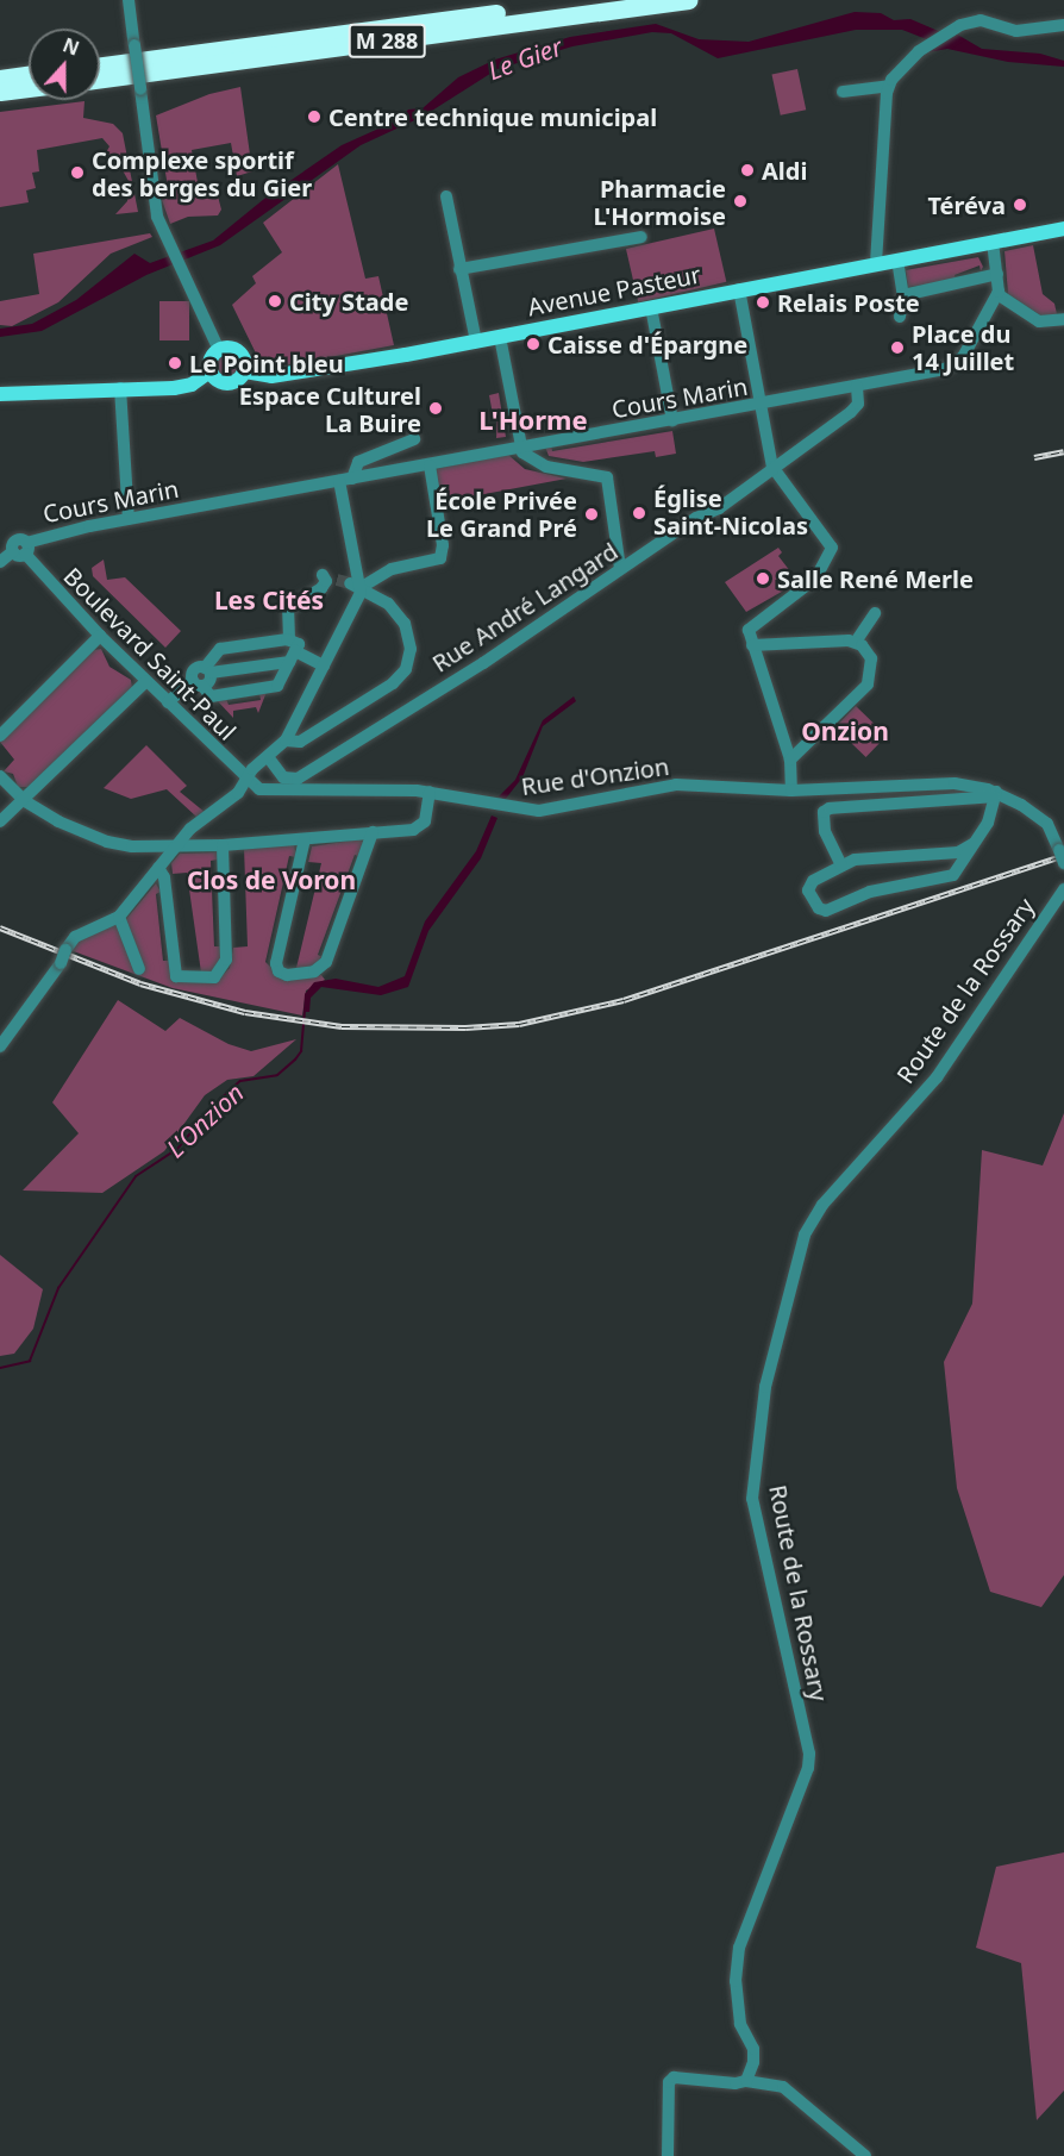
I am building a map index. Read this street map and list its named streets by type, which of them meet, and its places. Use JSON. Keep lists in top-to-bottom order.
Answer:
{
  "streets": {
    "highway": ["M 288"],
    "main road": ["Avenue Pasteur"],
    "street": [
      "Cours Marin",
      "Rue André Langard",
      "Boulevard Saint-Paul",
      "Rue d'Onzion",
      "Route de la Rossary"
    ]
  },
  "crossings": [
    ["Cours Marin", "Rue André Langard"],
    ["Cours Marin", "Boulevard Saint-Paul"],
    ["Boulevard Saint-Paul", "Rue d'Onzion"]
  ],
  "districts": [
    "L'Horme",
    "Les Cités",
    "Onzion",
    "Clos de Voron"
  ],
  "water": ["Le Gier", "L'Onzion"],
  "places": [
    "Centre technique municipal",
    "Aldi",
    "Complexe sportif des berges du Gier",
    "Pharmacie L'Hormoise",
    "Téréva",
    "City Stade",
    "Relais Poste",
    "Caisse d'Épargne",
    "Place du 14 Juillet",
    "Le Point bleu",
    "Espace Culturel La Buire",
    "Église Saint-Nicolas",
    "École Privée Le Grand Pré",
    "Salle René Merle"
  ],
  "north": "top"
}
